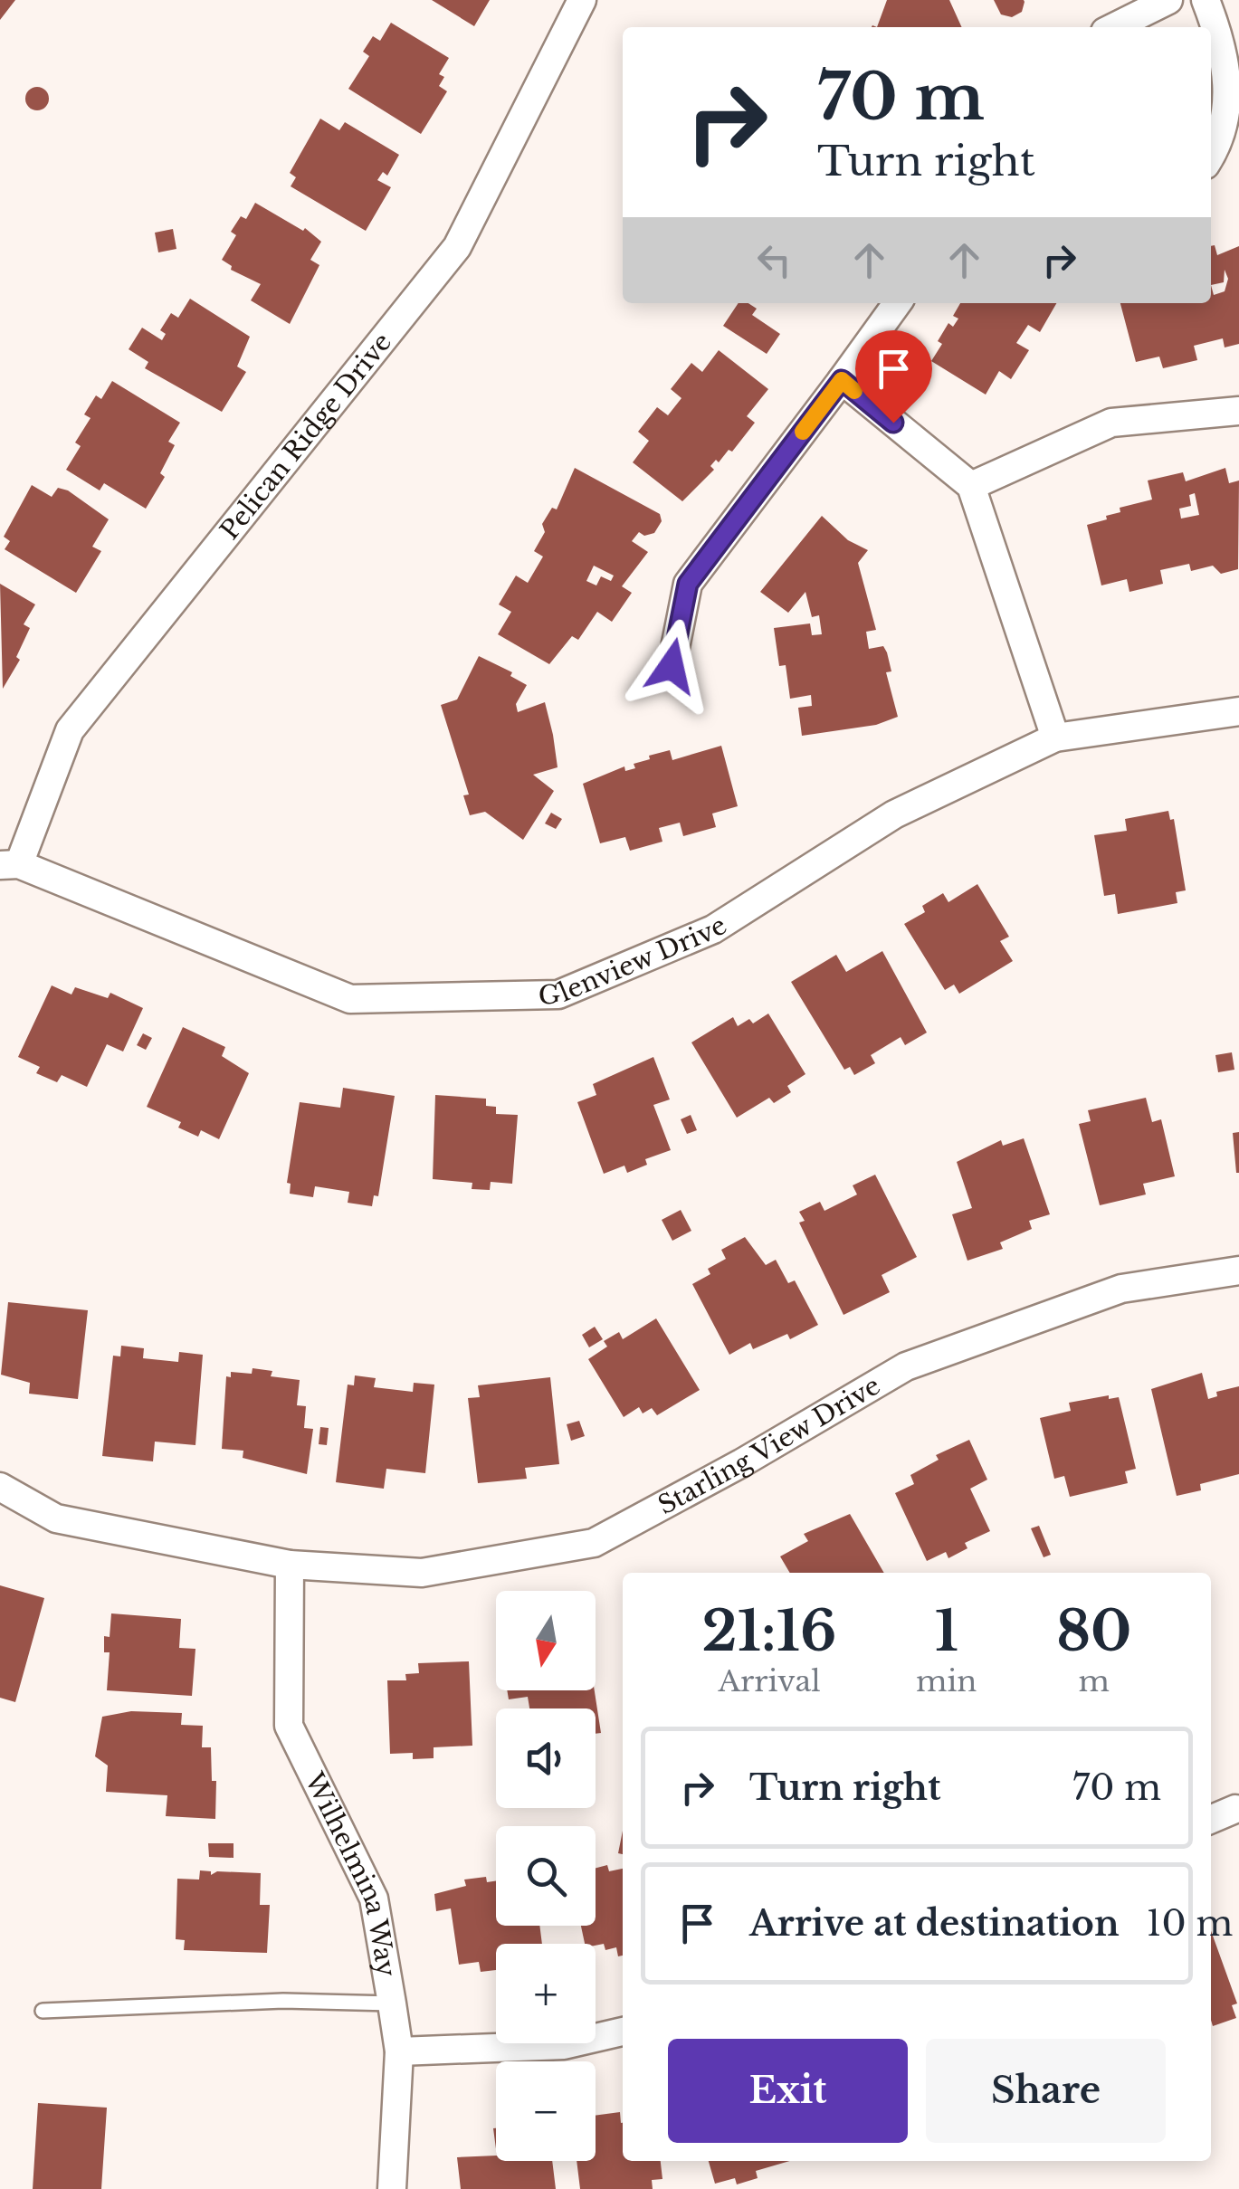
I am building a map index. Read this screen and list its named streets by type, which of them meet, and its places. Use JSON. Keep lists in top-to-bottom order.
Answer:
{
  "streets": {
    "street": [
      "Pelican Ridge Drive",
      "Glenview Drive",
      "Starling View Drive",
      "Wilhelmina Way"
    ]
  },
  "crossings": [
    ["Pelican Ridge Drive", "Glenview Drive"],
    ["Starling View Drive", "Wilhelmina Way"]
  ],
  "north": "bottom",
  "page": {
    "turn": ["70 m", "Turn right"],
    "eta": [
      "21:16",
      "Arrival",
      "1",
      "min",
      "80",
      "m"
    ],
    "map_buttons": ["+", "−"],
    "list": [
      {
        "name": "Turn right",
        "value": "70 m"
      },
      {
        "name": "Arrive at destination",
        "value": "10 m"
      }
    ],
    "buttons": ["Exit", "Share"]
  }
}
